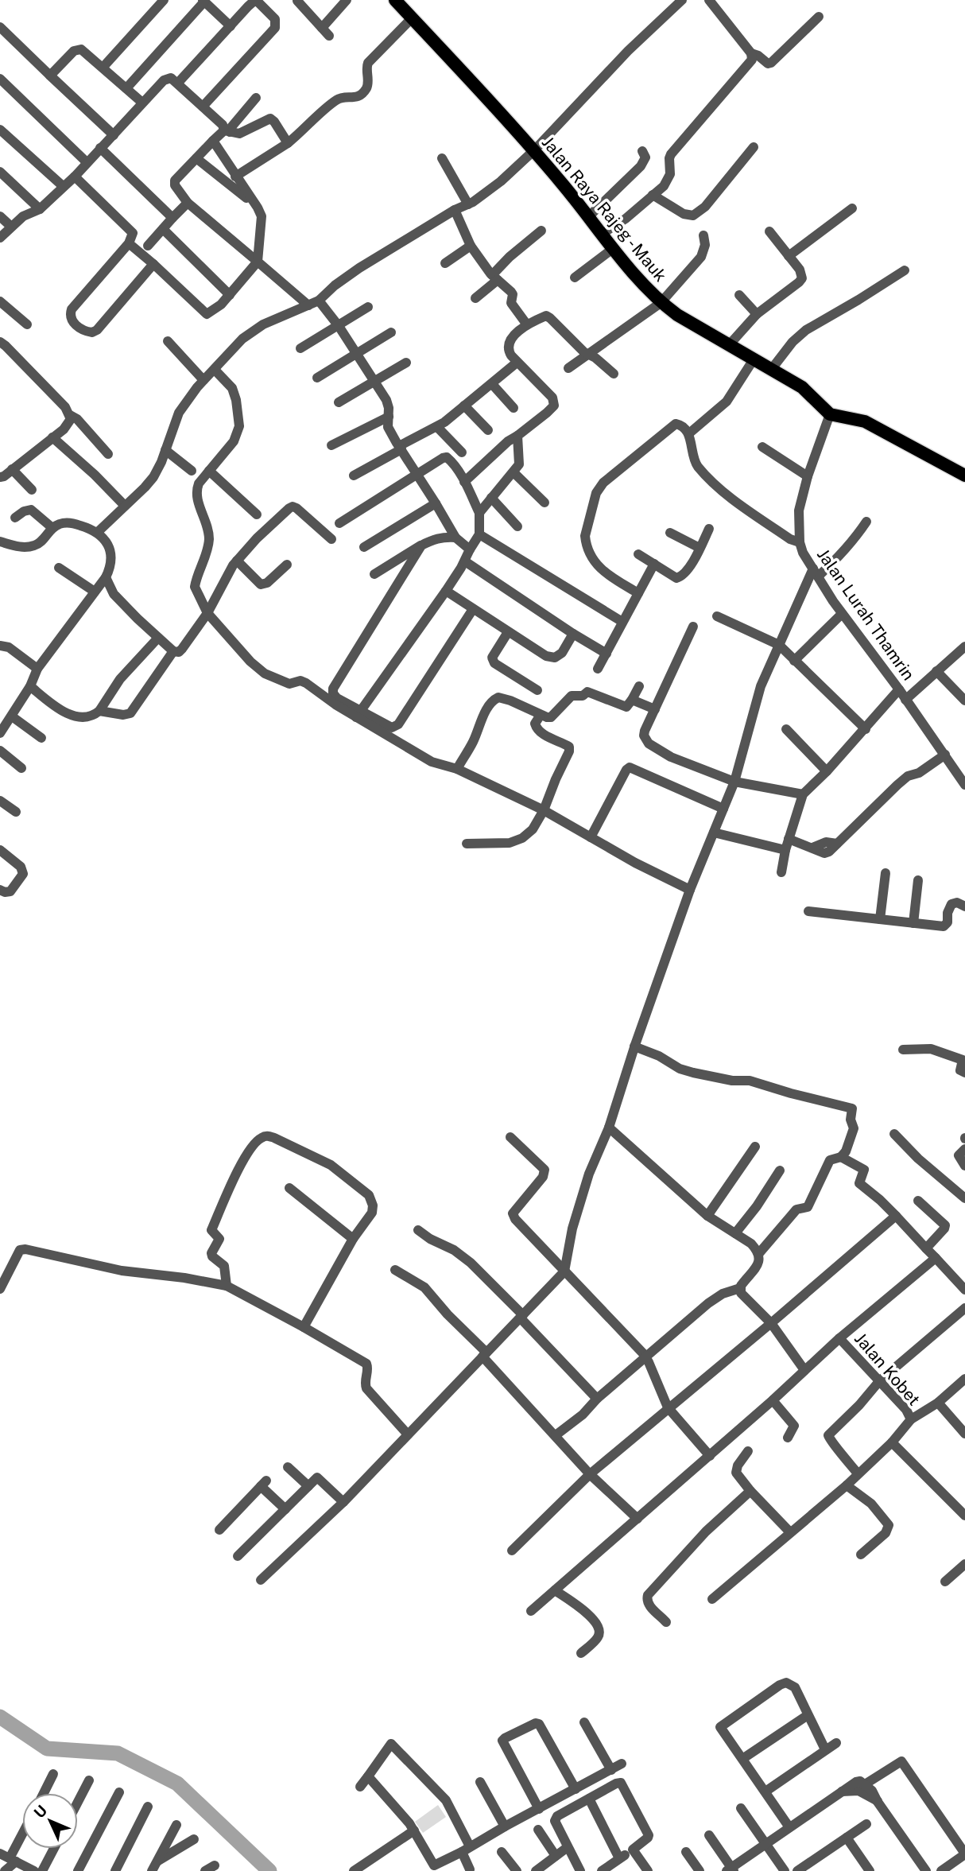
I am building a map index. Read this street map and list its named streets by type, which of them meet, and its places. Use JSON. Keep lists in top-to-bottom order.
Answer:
{
  "streets": {
    "main road": ["Jalan Raya Rajeg - Mauk"],
    "street": ["Jalan Lurah Thamrin", "Jalan Kobet"]
  },
  "crossings": [
    ["Jalan Raya Rajeg - Mauk", "Jalan Lurah Thamrin"]
  ],
  "north": "top left"
}
